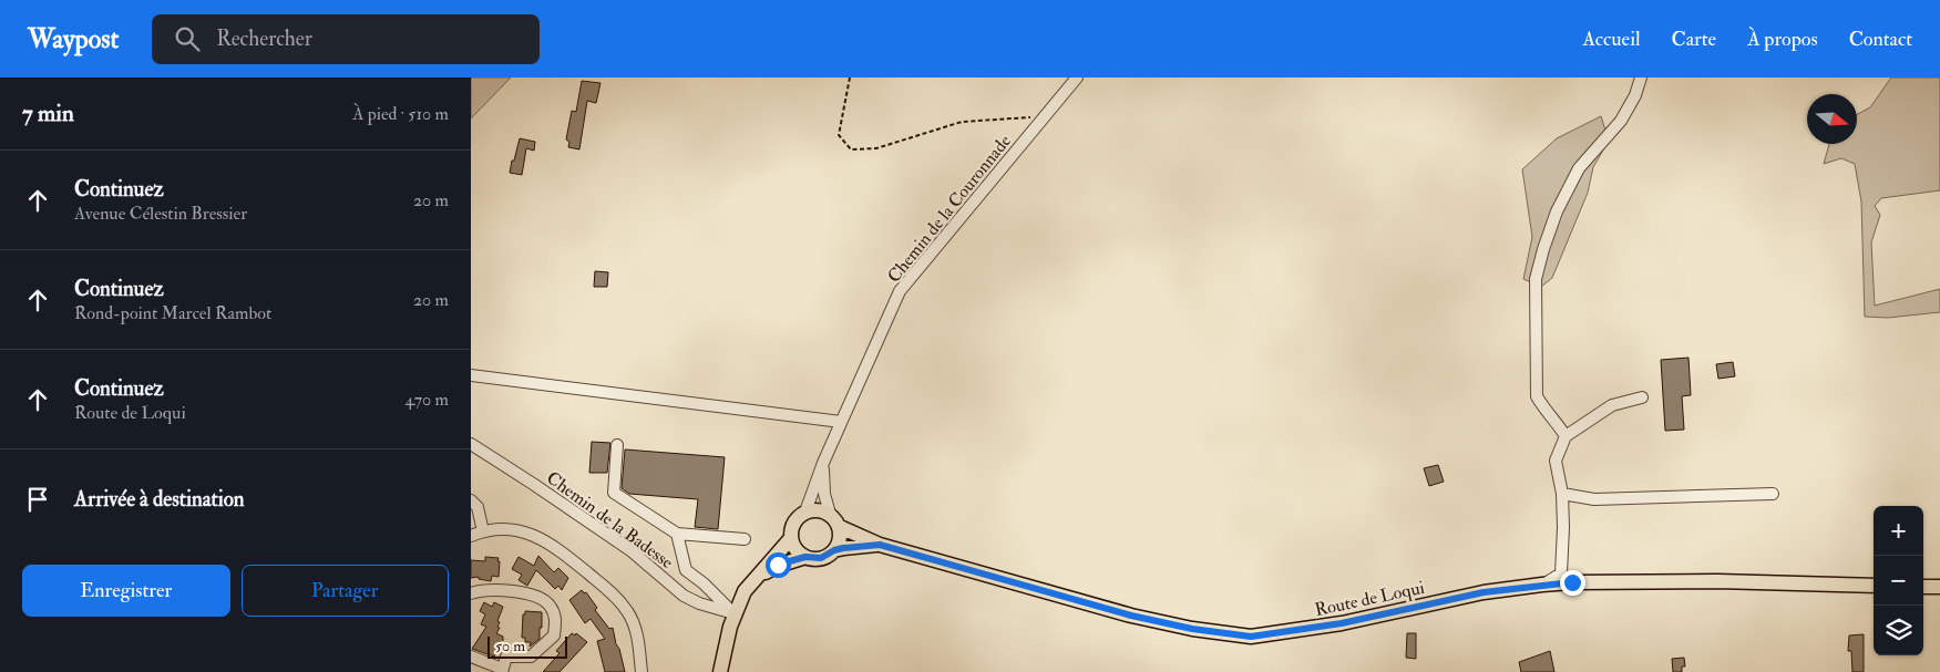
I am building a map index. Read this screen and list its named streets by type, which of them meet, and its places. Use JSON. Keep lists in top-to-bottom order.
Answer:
{
  "streets": {
    "main road": ["Route de Loqui"],
    "street": ["Chemin de la Couronnade", "Chemin de la Badesse"]
  },
  "crossings": [
    ["Chemin de la Couronnade", "Route de Loqui"]
  ],
  "scale_bar": "50 m",
  "north": "right",
  "page": {
    "header": "Waypost",
    "search": "Rechercher",
    "nav": [
      "Accueil",
      "Carte",
      "À propos",
      "Contact"
    ],
    "heading": ["7 min", "À pied · 510 m"],
    "list": [
      ["Continuez", "Avenue Célestin Bressier", "20 m"],
      ["Continuez", "Rond-point Marcel Rambot", "20 m"],
      ["Continuez", "Route de Loqui", "470 m"],
      "Arrivée à destination"
    ],
    "map_buttons": ["+", "−"],
    "buttons": ["Enregistrer", "Partager"],
    "scale": "50 m"
  }
}
